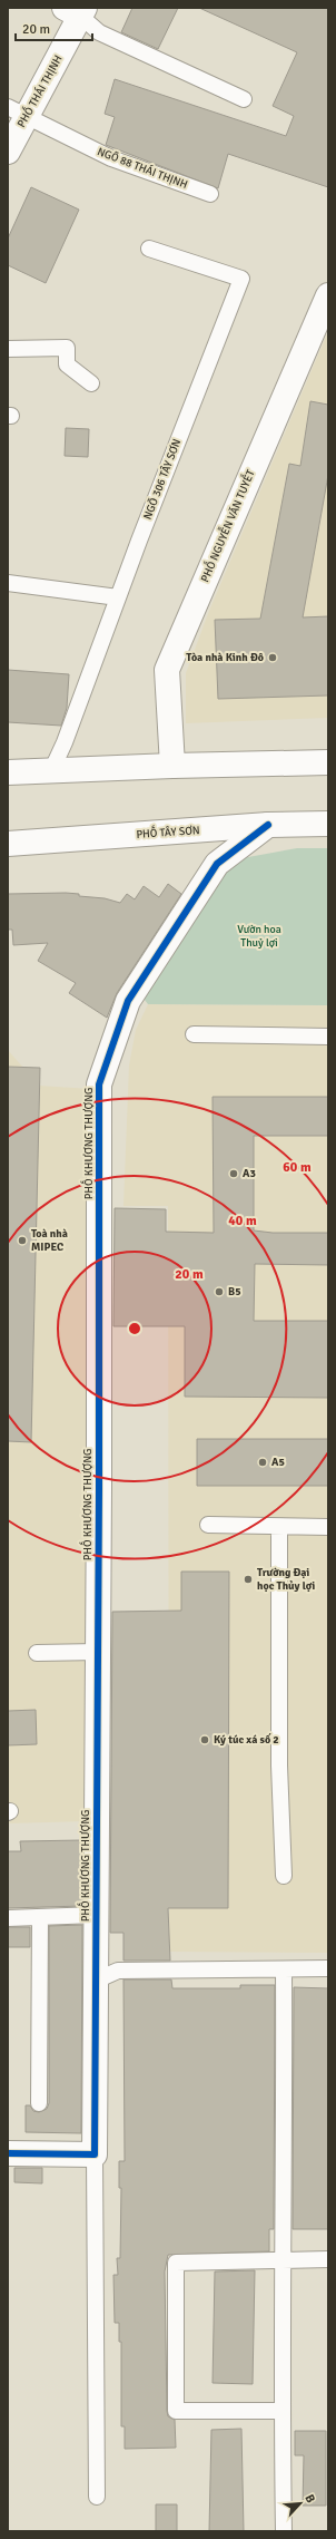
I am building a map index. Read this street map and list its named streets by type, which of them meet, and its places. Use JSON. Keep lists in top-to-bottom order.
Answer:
{
  "streets": {
    "street": [
      "PHỐ THÁI THỊNH",
      "PHỐ NGUYỄN VĂN TUYẾT",
      "PHỐ TÂY SƠN",
      "PHỐ KHƯƠNG THƯỢNG"
    ],
    "lane": ["NGÕ 88 THÁI THỊNH", "NGÕ 306 TÂY SƠN"]
  },
  "crossings": [
    ["PHỐ THÁI THỊNH", "NGÕ 88 THÁI THỊNH"],
    ["PHỐ TÂY SƠN", "PHỐ KHƯƠNG THƯỢNG"]
  ],
  "parks": ["Vườn hoa Thuỷ lợi"],
  "places": [
    "Tòa nhà Kinh Đô",
    "A3",
    "Toà nhà MIPEC",
    "B5",
    "A5",
    "Trường Đại học Thủy lợi",
    "Ký túc xá số 2"
  ],
  "scale_bar": "20 m",
  "north": "top right",
  "rings": ["60 m", "40 m", "20 m"]
}
